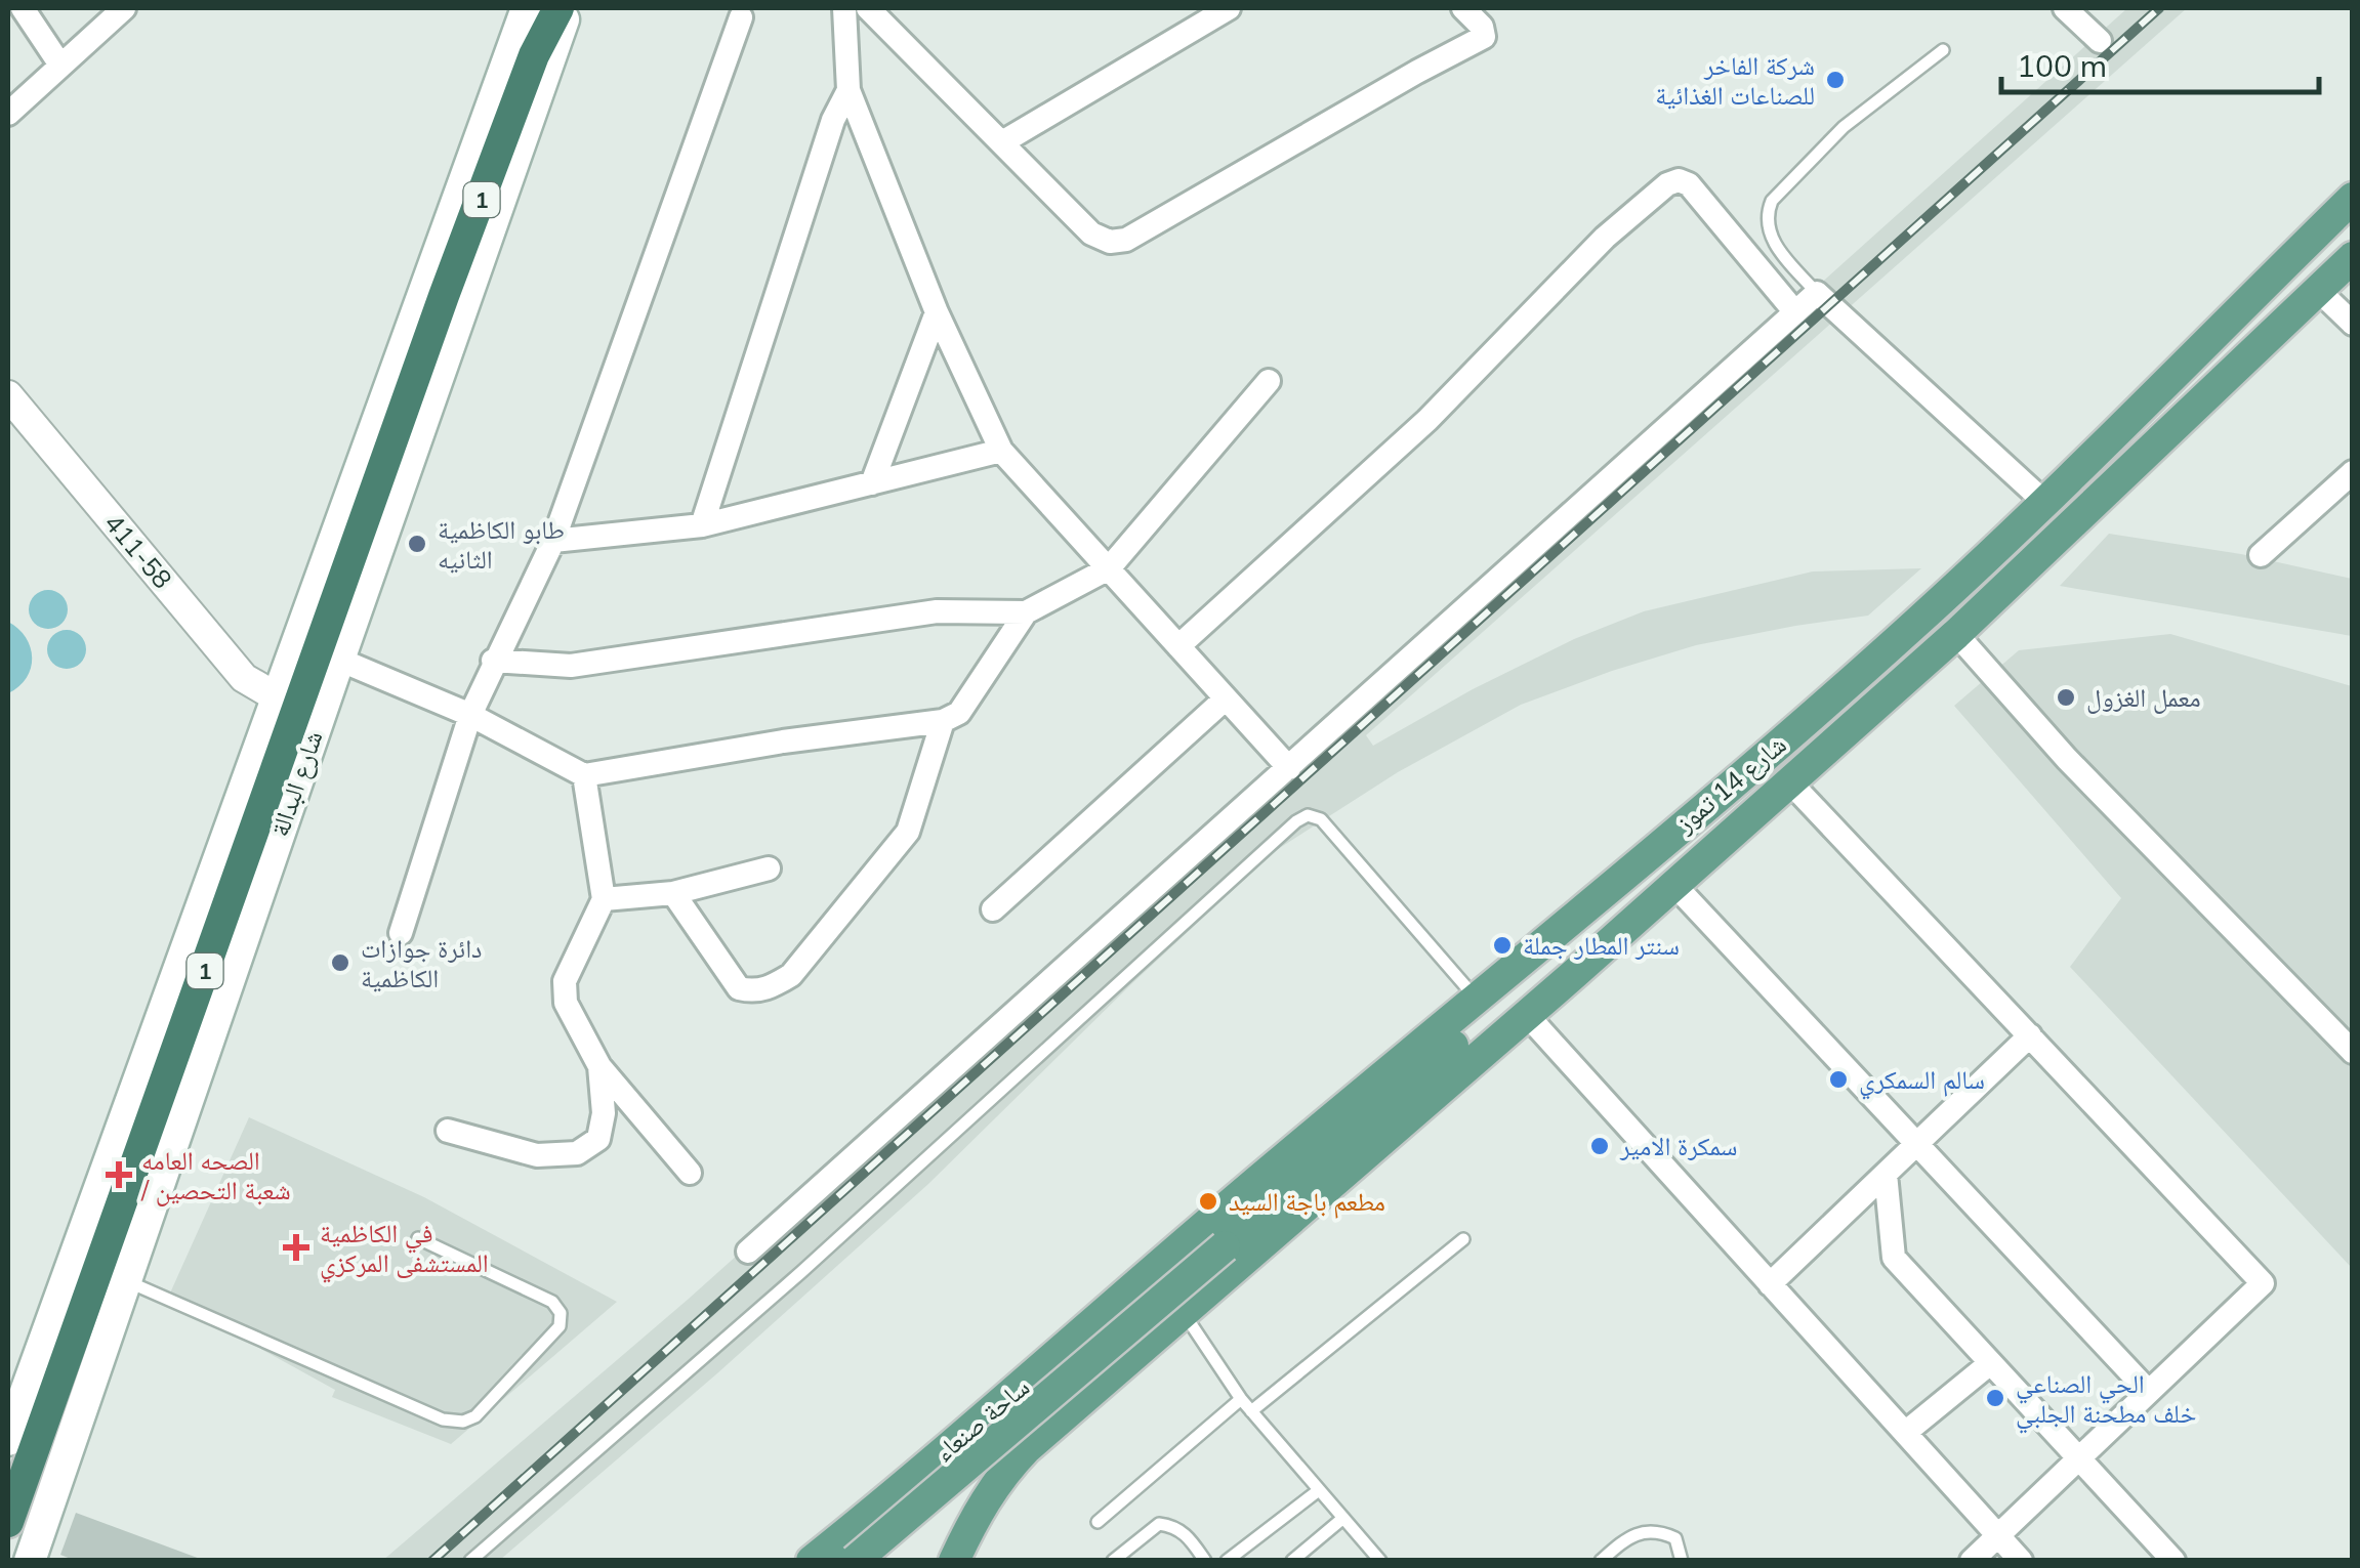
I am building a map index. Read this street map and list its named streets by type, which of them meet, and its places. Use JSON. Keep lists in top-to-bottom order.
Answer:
{
  "streets": {
    "highway": ["1"],
    "main road": ["شارع البدالة", "شارع 14 تموز", "ساحة صنعاء"],
    "street": ["411-58"]
  },
  "crossings": [
    ["411-58", "شارع البدالة"],
    ["شارع 14 تموز", "ساحة صنعاء"]
  ],
  "places": {
    "other": [
      "شركة الفاخر للصناعات الغذائية",
      "طابو الكاظمية الثانيه",
      "معمل الغزول",
      "سنتر المطار جملة",
      "دائرة جوازات الكاظمية",
      "سالم السمكري",
      "سمكرة الامير",
      "مطعم باجة السيد",
      "الحي الصناعي خلف مطحنة الجلبي"
    ],
    "health": ["الصحه العامه / شعبة التحصين", "في الكاظمية المستشفى المركزي"]
  },
  "scale_bar": "100 m"
}
